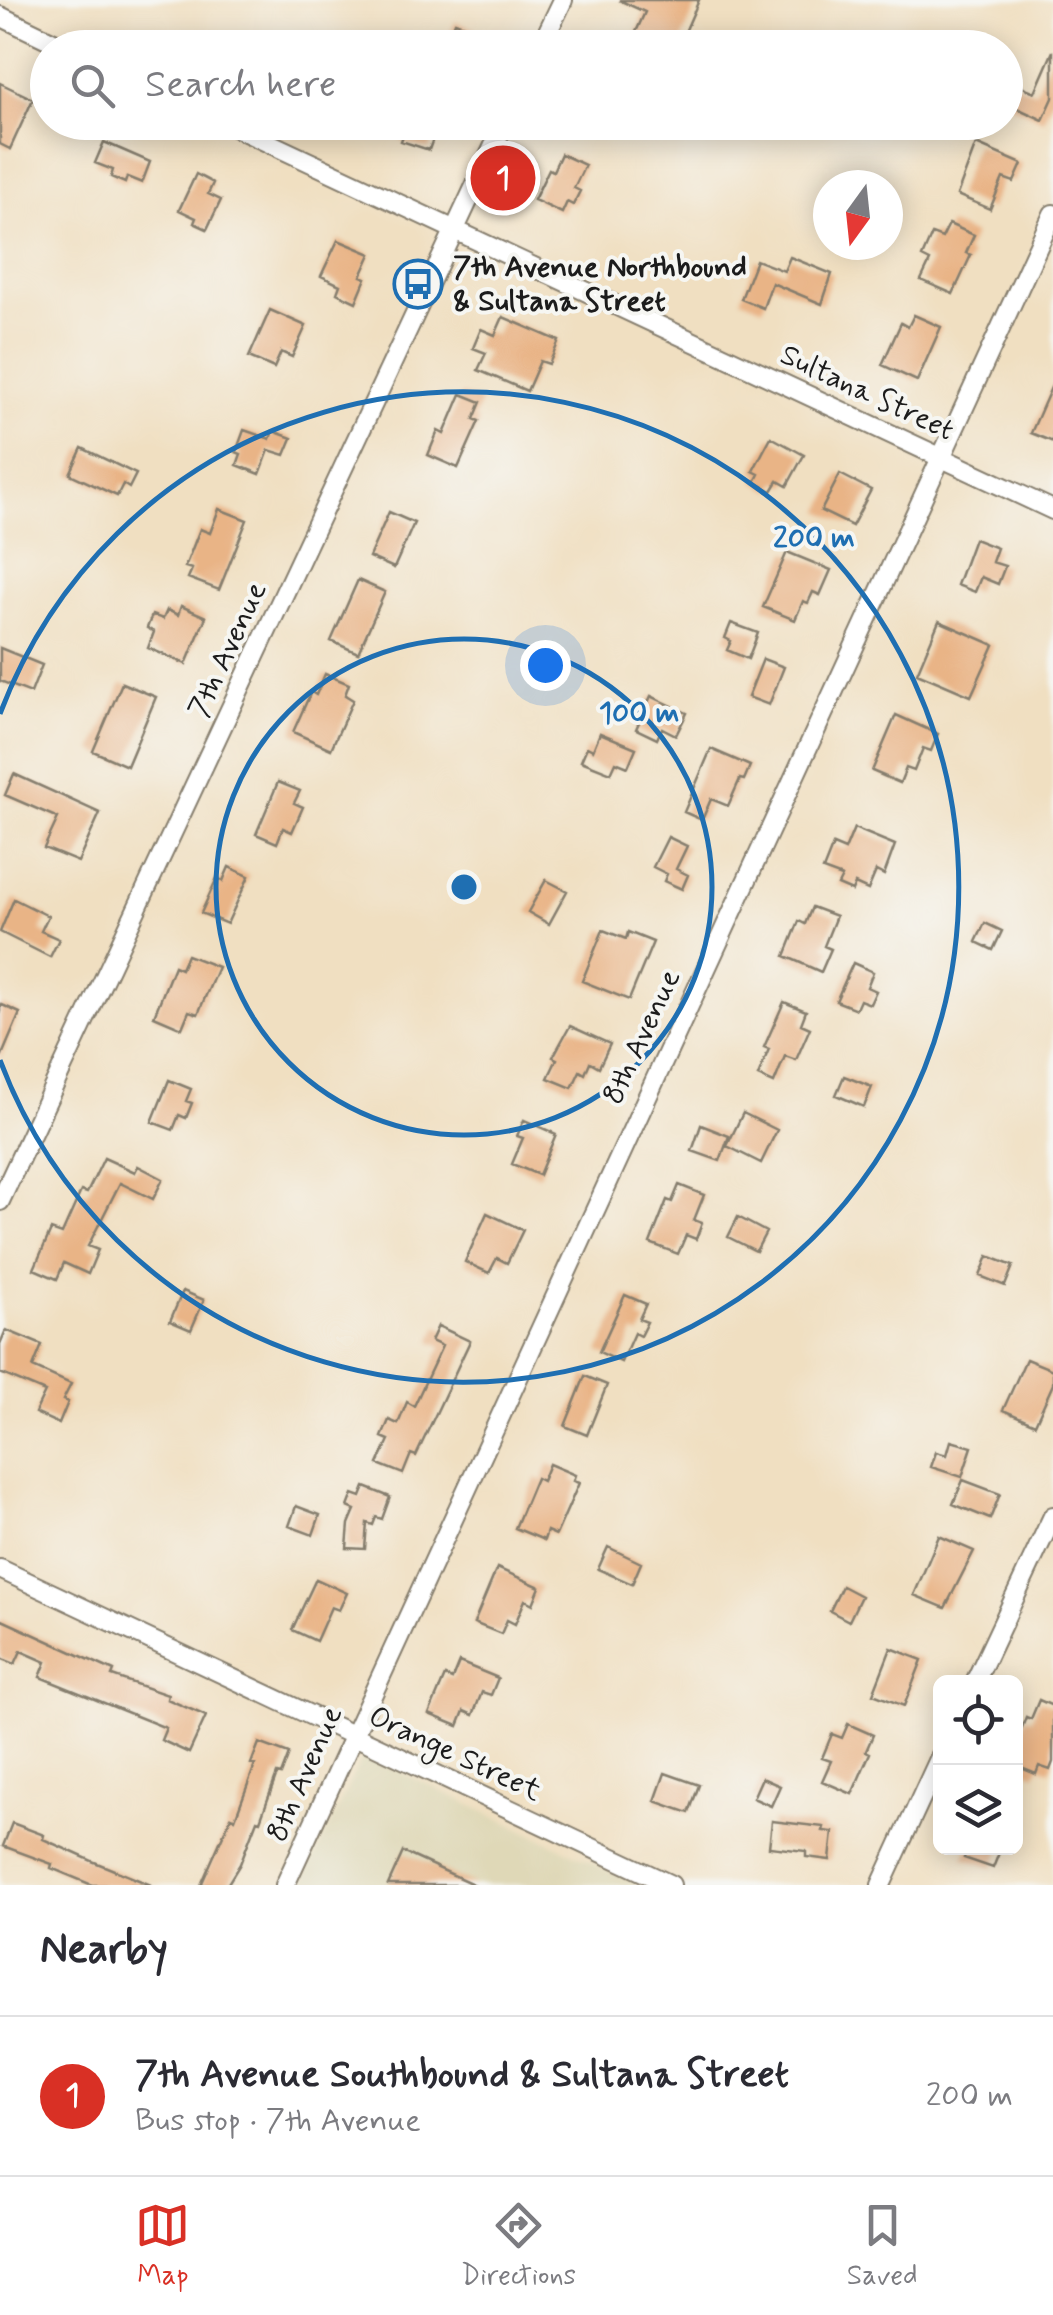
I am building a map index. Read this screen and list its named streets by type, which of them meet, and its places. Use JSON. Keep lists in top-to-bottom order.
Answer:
{
  "streets": {
    "street": [
      "Sultana Street",
      "7th Avenue",
      "8th Avenue",
      "Orange Street"
    ]
  },
  "crossings": [
    ["Sultana Street", "7th Avenue"],
    ["Sultana Street", "8th Avenue"],
    ["8th Avenue", "Orange Street"]
  ],
  "places": {
    "bus stop": ["7th Avenue Northbound & Sultana Street"]
  },
  "north": "bottom",
  "page": {
    "search": "Search here",
    "pins": "1",
    "heading": "Nearby",
    "list": [
      {
        "mark": "1",
        "name": "7th Avenue Southbound & Sultana Street",
        "note": "Bus stop · 7th Avenue",
        "value": "200 m"
      }
    ],
    "nav": ["Map", "Directions", "Saved"]
  },
  "rings": ["200 m", "100 m"]
}
